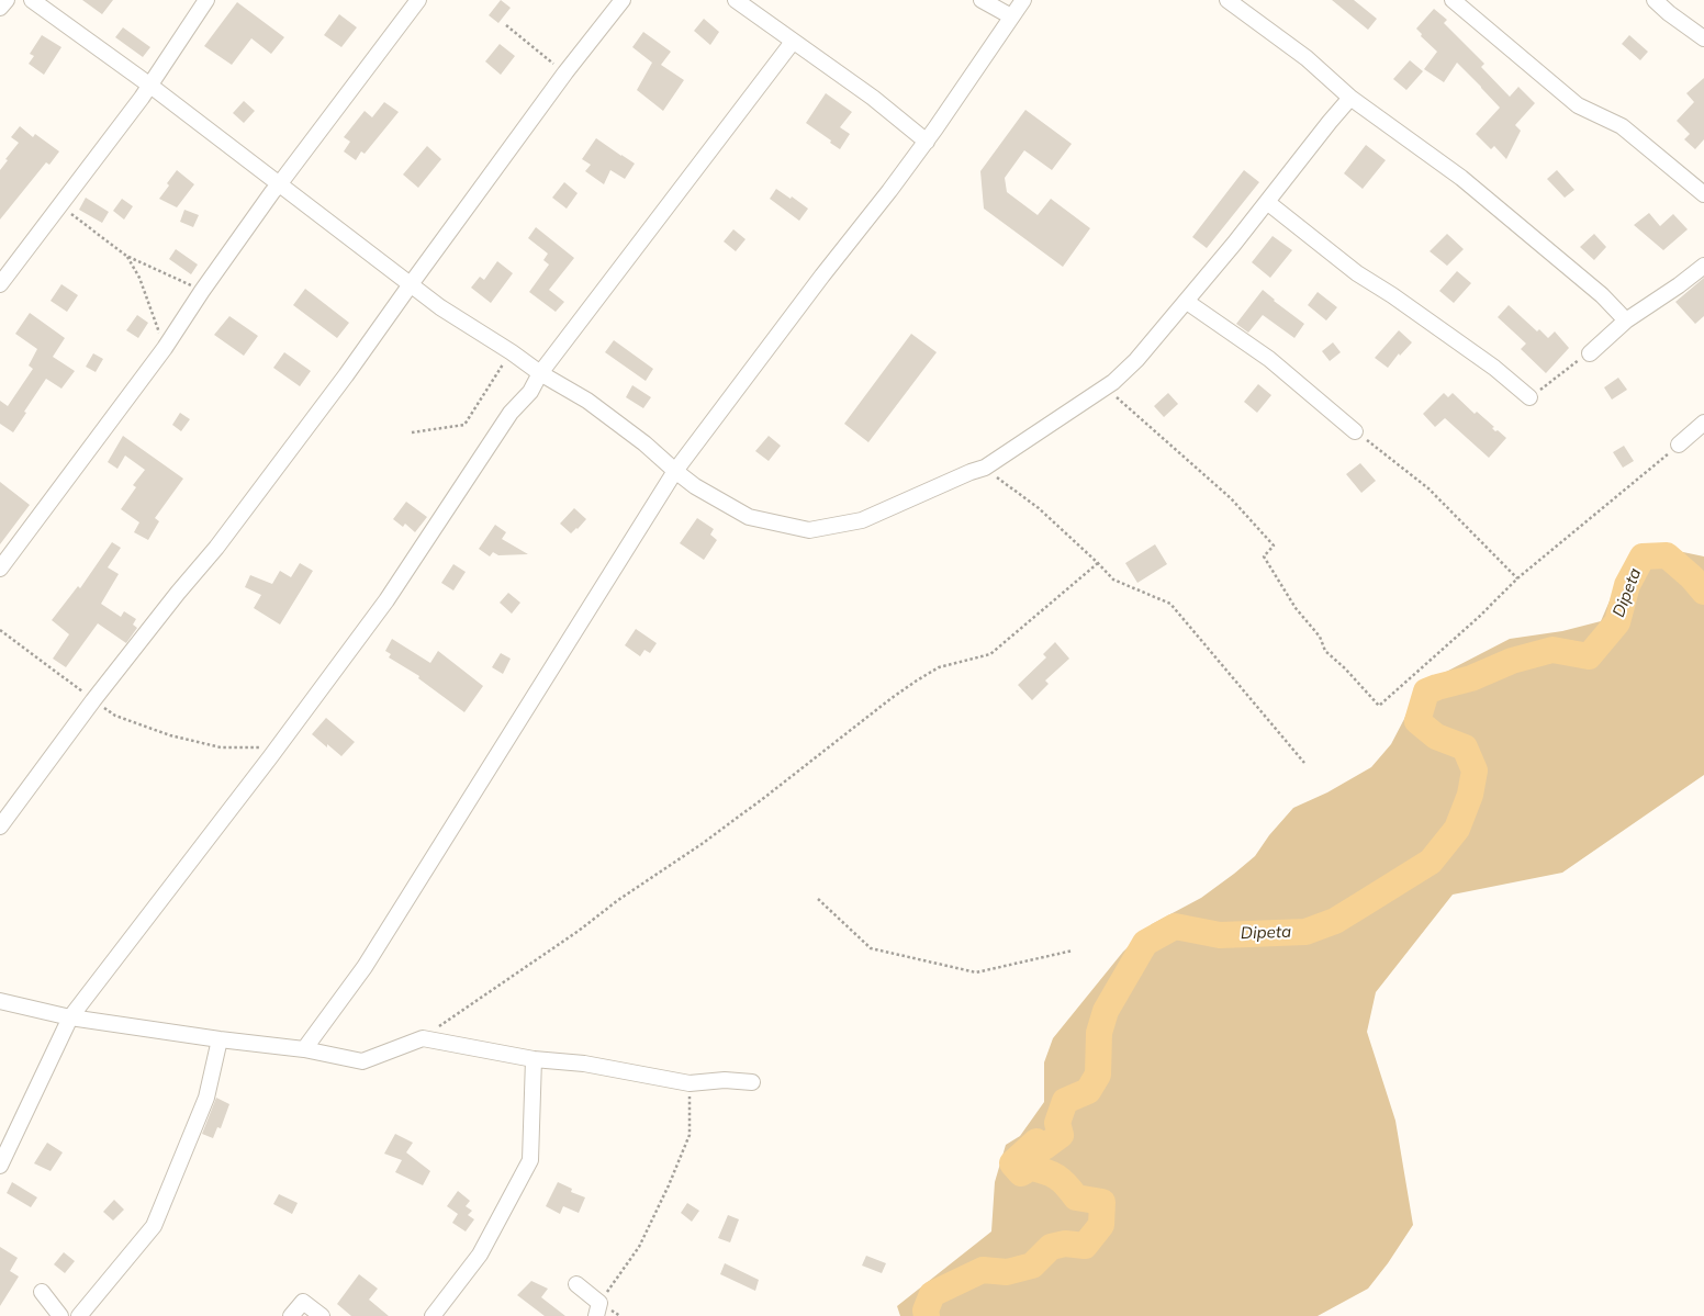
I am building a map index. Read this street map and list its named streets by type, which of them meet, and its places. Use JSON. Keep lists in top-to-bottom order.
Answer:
{
  "water": ["Dipeta"]
}
